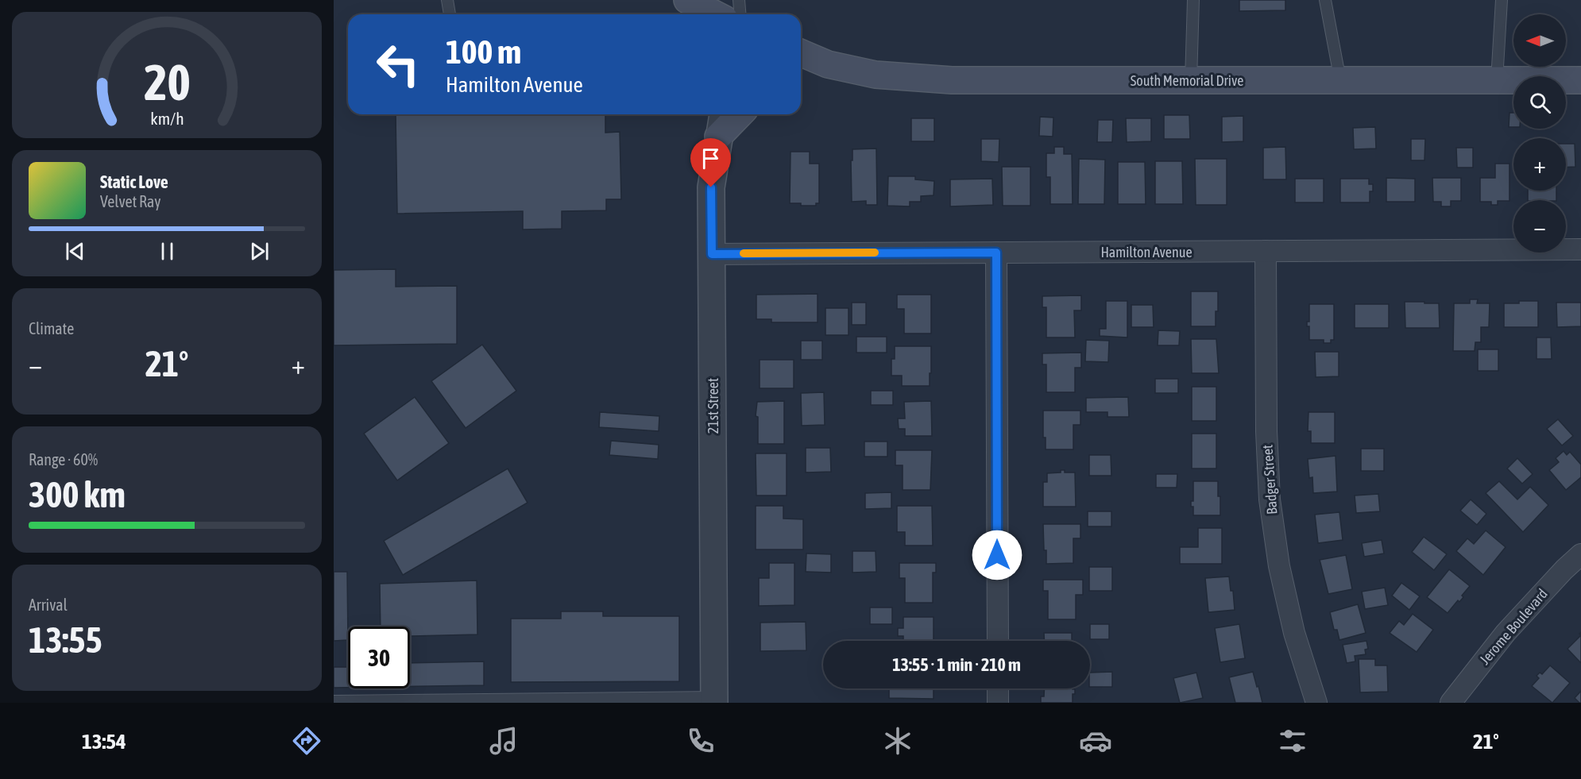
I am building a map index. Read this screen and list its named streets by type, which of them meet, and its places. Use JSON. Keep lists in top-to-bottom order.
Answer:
{
  "streets": {
    "main road": ["South Memorial Drive"],
    "street": [
      "Hamilton Avenue",
      "21st Street",
      "Badger Street",
      "Jerome Boulevard"
    ]
  },
  "crossings": [
    ["Hamilton Avenue", "21st Street"],
    ["Hamilton Avenue", "Badger Street"]
  ],
  "north": "left",
  "page": {
    "map_buttons": ["+", "−"],
    "turn": ["100 m", "Hamilton Avenue"],
    "song": ["Static Love", "Velvet Ray"],
    "tile": [
      "Climate",
      ["Range · 60%", "300 km"],
      ["Arrival", "13:55"]
    ],
    "heat": ["−", "21°", "+"],
    "limit": "30",
    "trip": "13:55 · 1 min · 210 m",
    "tabs": ["13:54", "21°"],
    "gauge": ["20", "km/h"]
  }
}
